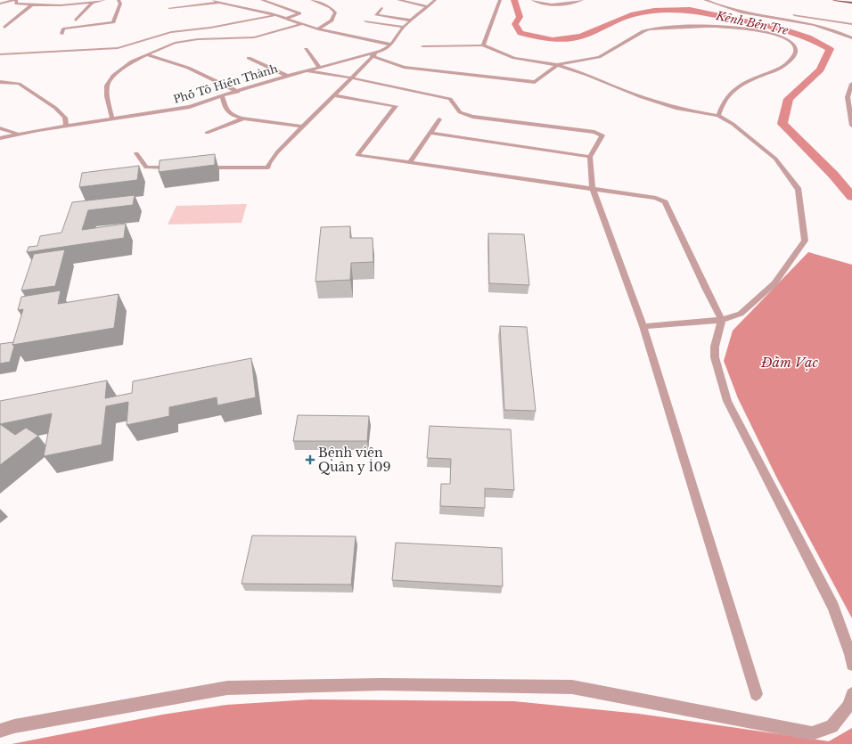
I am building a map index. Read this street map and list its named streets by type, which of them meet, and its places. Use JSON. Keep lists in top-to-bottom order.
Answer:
{
  "streets": {
    "street": ["Phố Tô Hiến Thành"]
  },
  "water": ["Kênh Bến Tre", "Đầm Vạc"],
  "places": {
    "health": ["Bệnh viện Quân y 109"]
  }
}
